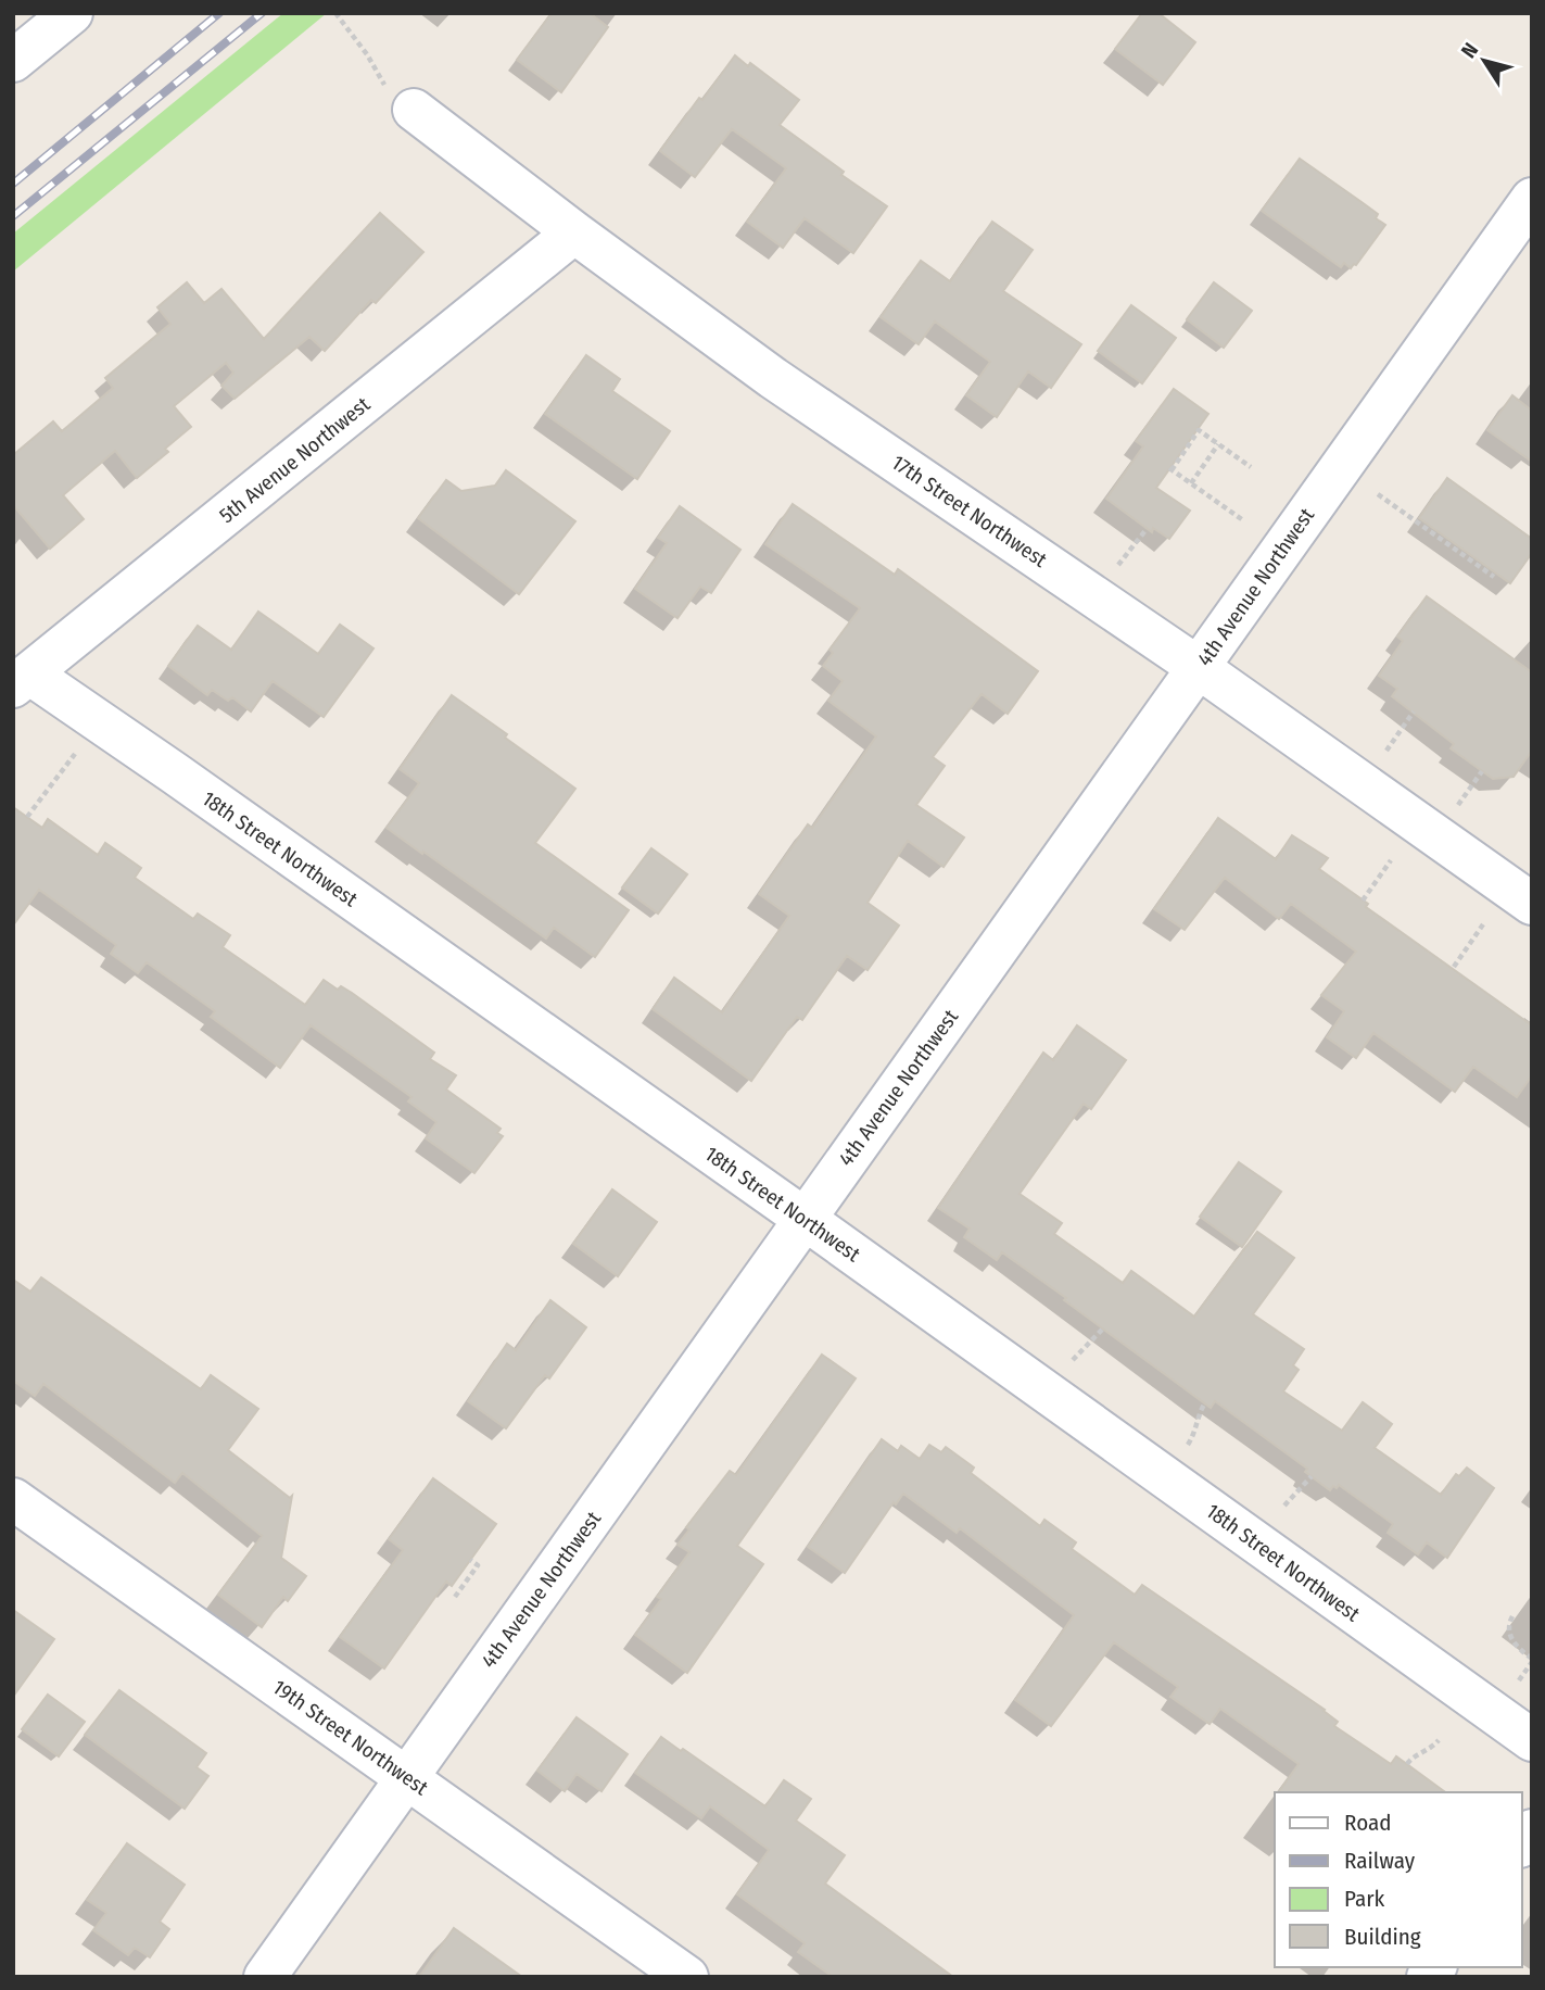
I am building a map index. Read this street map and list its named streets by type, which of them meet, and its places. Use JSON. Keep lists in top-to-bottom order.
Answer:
{
  "streets": {
    "street": [
      "5th Avenue Northwest",
      "17th Street Northwest",
      "4th Avenue Northwest",
      "18th Street Northwest",
      "19th Street Northwest"
    ]
  },
  "crossings": [
    ["5th Avenue Northwest", "17th Street Northwest"],
    ["5th Avenue Northwest", "18th Street Northwest"],
    ["17th Street Northwest", "4th Avenue Northwest"],
    ["4th Avenue Northwest", "18th Street Northwest"],
    ["4th Avenue Northwest", "19th Street Northwest"]
  ],
  "legend": [
    "Road",
    "Railway",
    "Park",
    "Building"
  ],
  "north": "top left"
}
